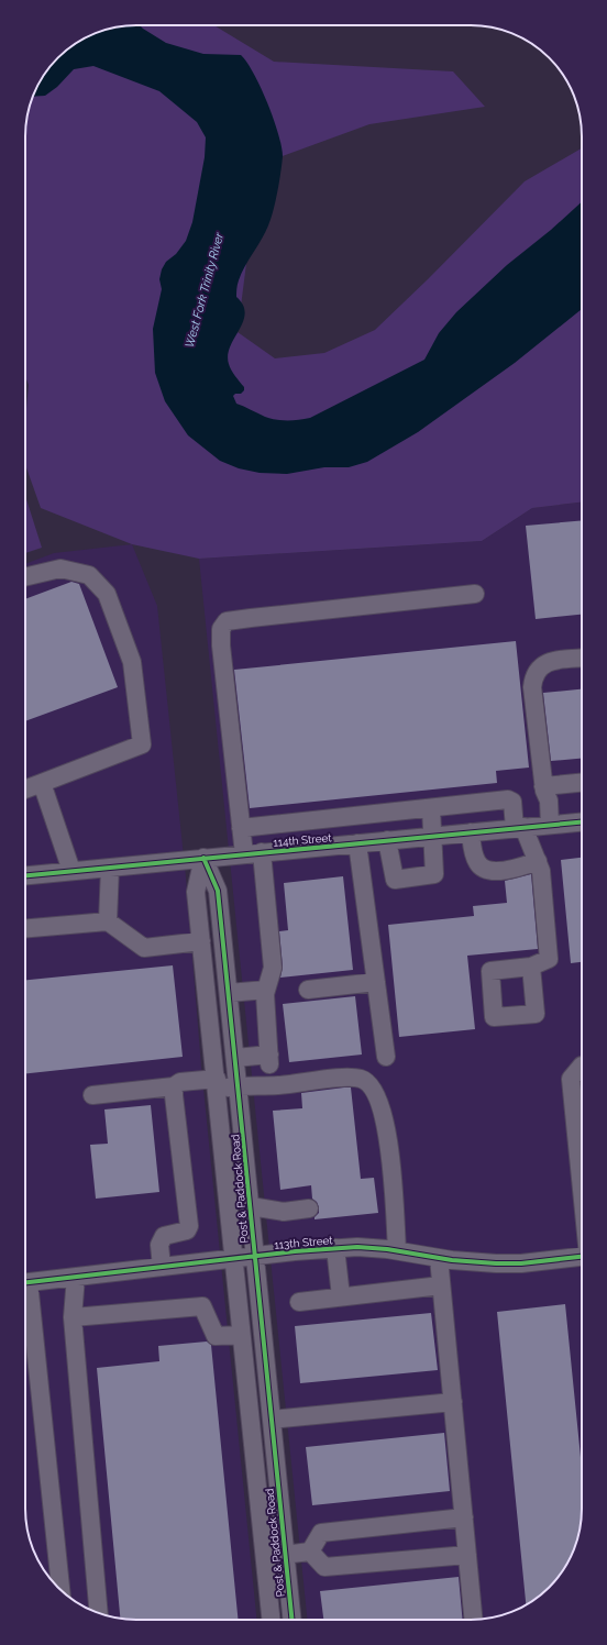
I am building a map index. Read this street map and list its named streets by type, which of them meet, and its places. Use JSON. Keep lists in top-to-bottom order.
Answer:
{
  "streets": {
    "street": ["114th Street", "Post & Paddock Road", "113th Street"]
  },
  "crossings": [
    ["114th Street", "Post & Paddock Road"],
    ["Post & Paddock Road", "113th Street"]
  ],
  "water": ["West Fork Trinity River"]
}
